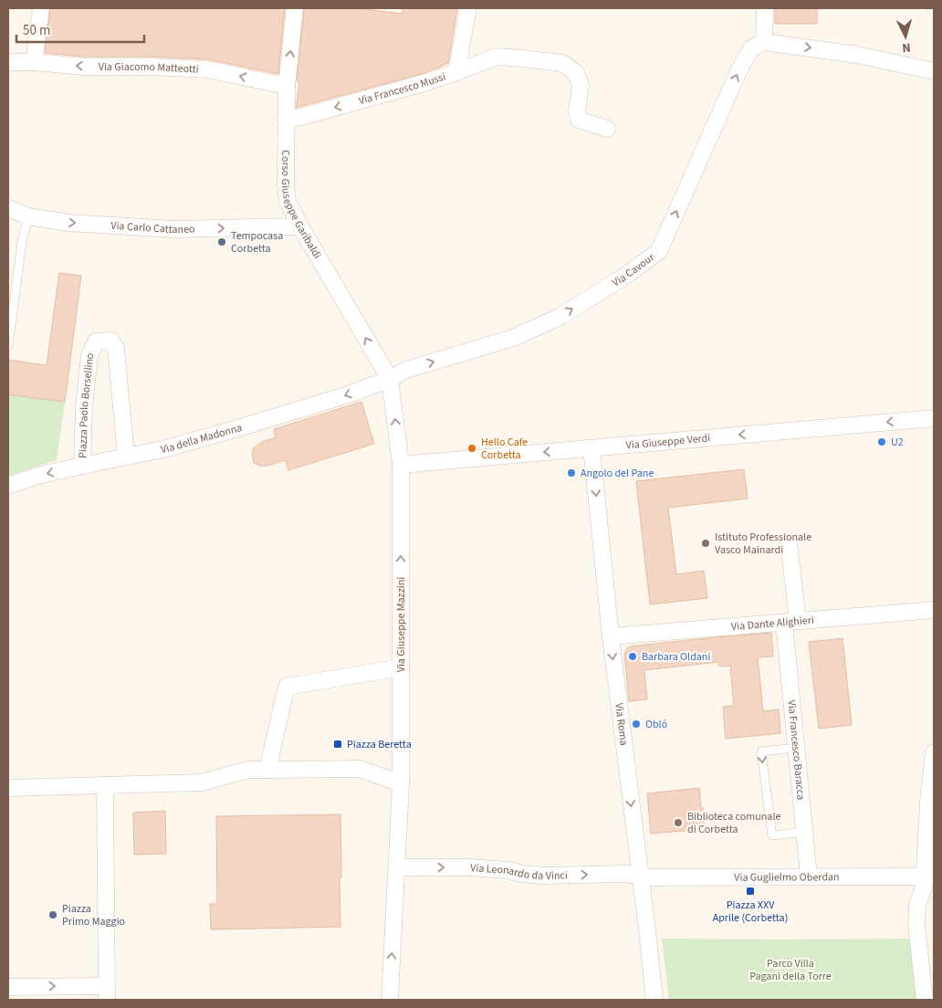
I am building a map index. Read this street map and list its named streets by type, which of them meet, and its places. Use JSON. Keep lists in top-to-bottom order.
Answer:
{
  "streets": {
    "street": [
      "Via Giacomo Matteotti",
      "Via Francesco Mussi",
      "Corso Giuseppe Garibaldi",
      "Via Carlo Cattaneo",
      "Via Cavour",
      "Piazza Paolo Borsellino",
      "Via della Madonna",
      "Via Giuseppe Verdi",
      "Via Dante Alighieri",
      "Via Giuseppe Mazzini",
      "Via Roma",
      "Via Francesco Baracca",
      "Via Leonardo da Vinci",
      "Via Guglielmo Oberdan"
    ]
  },
  "crossings": [
    ["Via Giacomo Matteotti", "Corso Giuseppe Garibaldi"],
    ["Via Francesco Mussi", "Corso Giuseppe Garibaldi"],
    ["Corso Giuseppe Garibaldi", "Via Carlo Cattaneo"],
    ["Corso Giuseppe Garibaldi", "Via Cavour"],
    ["Corso Giuseppe Garibaldi", "Via della Madonna"],
    ["Corso Giuseppe Garibaldi", "Via Giuseppe Mazzini"],
    ["Via Cavour", "Via della Madonna"],
    ["Via Cavour", "Via Giuseppe Mazzini"],
    ["Piazza Paolo Borsellino", "Via della Madonna"],
    ["Via della Madonna", "Via Giuseppe Mazzini"],
    ["Via Giuseppe Verdi", "Via Giuseppe Mazzini"],
    ["Via Giuseppe Verdi", "Via Roma"],
    ["Via Dante Alighieri", "Via Roma"],
    ["Via Dante Alighieri", "Via Francesco Baracca"],
    ["Via Giuseppe Mazzini", "Via Leonardo da Vinci"],
    ["Via Roma", "Via Leonardo da Vinci"],
    ["Via Roma", "Via Guglielmo Oberdan"],
    ["Via Francesco Baracca", "Via Guglielmo Oberdan"],
    ["Via Leonardo da Vinci", "Via Guglielmo Oberdan"]
  ],
  "one_way": [
    "Via Giacomo Matteotti",
    "Via Francesco Mussi",
    "Corso Giuseppe Garibaldi",
    "Via Carlo Cattaneo",
    "Via Cavour",
    "Via della Madonna",
    "Via Giuseppe Verdi",
    "Via Giuseppe Mazzini",
    "Via Roma",
    "Via Leonardo da Vinci"
  ],
  "parks": ["Parco Villa Pagani della Torre"],
  "places": {
    "other": [
      "Tempocasa Corbetta",
      "U2",
      "Hello Cafe Corbetta",
      "Angolo del Pane",
      "Istituto Professionale Vasco Mainardi",
      "Barbara Oldani",
      "Obló",
      "Biblioteca comunale di Corbetta",
      "Piazza Primo Maggio"
    ],
    "transit": ["Piazza Beretta", "Piazza XXV Aprile (Corbetta)"]
  },
  "scale_bar": "50 m",
  "north": "bottom"
}
